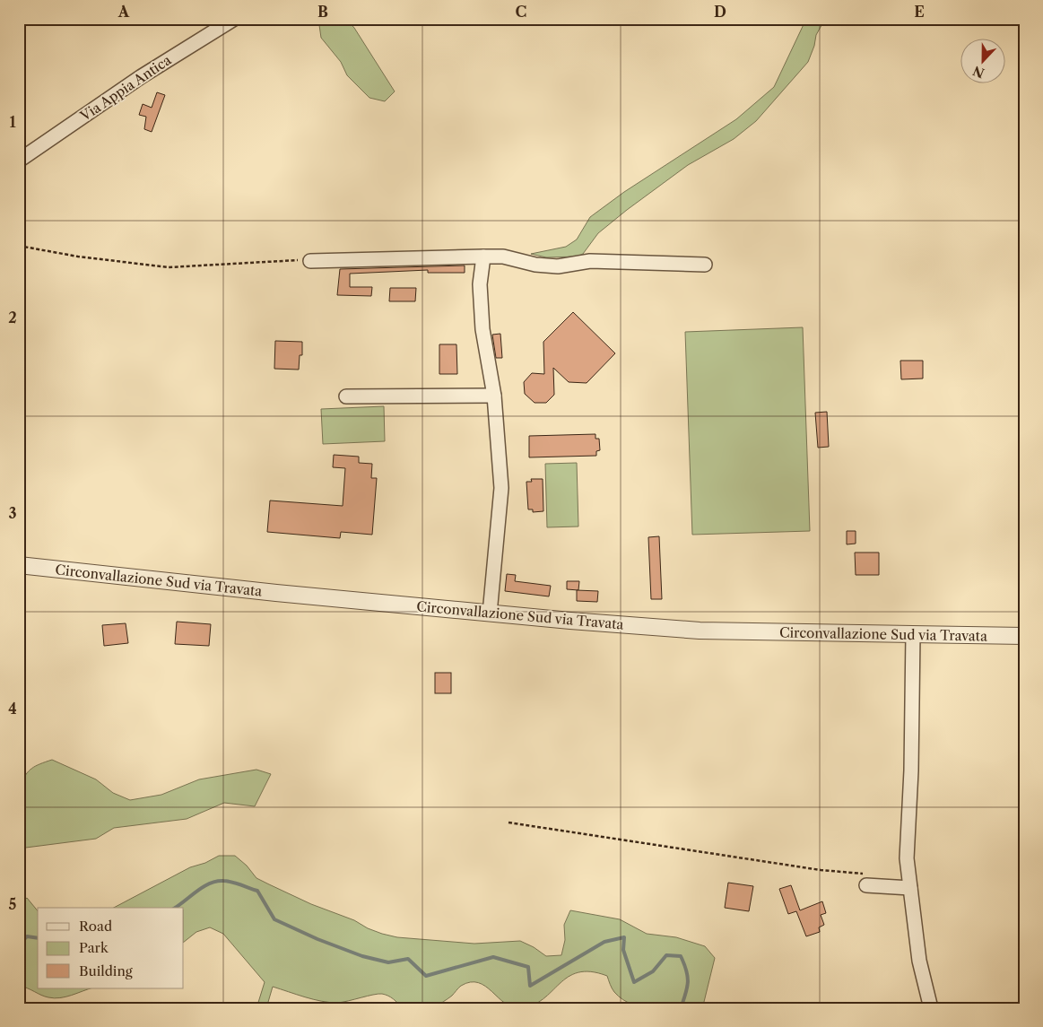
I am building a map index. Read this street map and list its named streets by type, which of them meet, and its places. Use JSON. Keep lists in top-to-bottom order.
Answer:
{
  "streets": {
    "street": ["Via Appia Antica", "Circonvallazione Sud via Travata"]
  },
  "legend": ["Road", "Park", "Building"],
  "north": "bottom",
  "grid": {
    "columns": [
      "A",
      "B",
      "C",
      "D",
      "E"
    ],
    "rows": [
      "1",
      "2",
      "3",
      "4",
      "5"
    ]
  }
}
